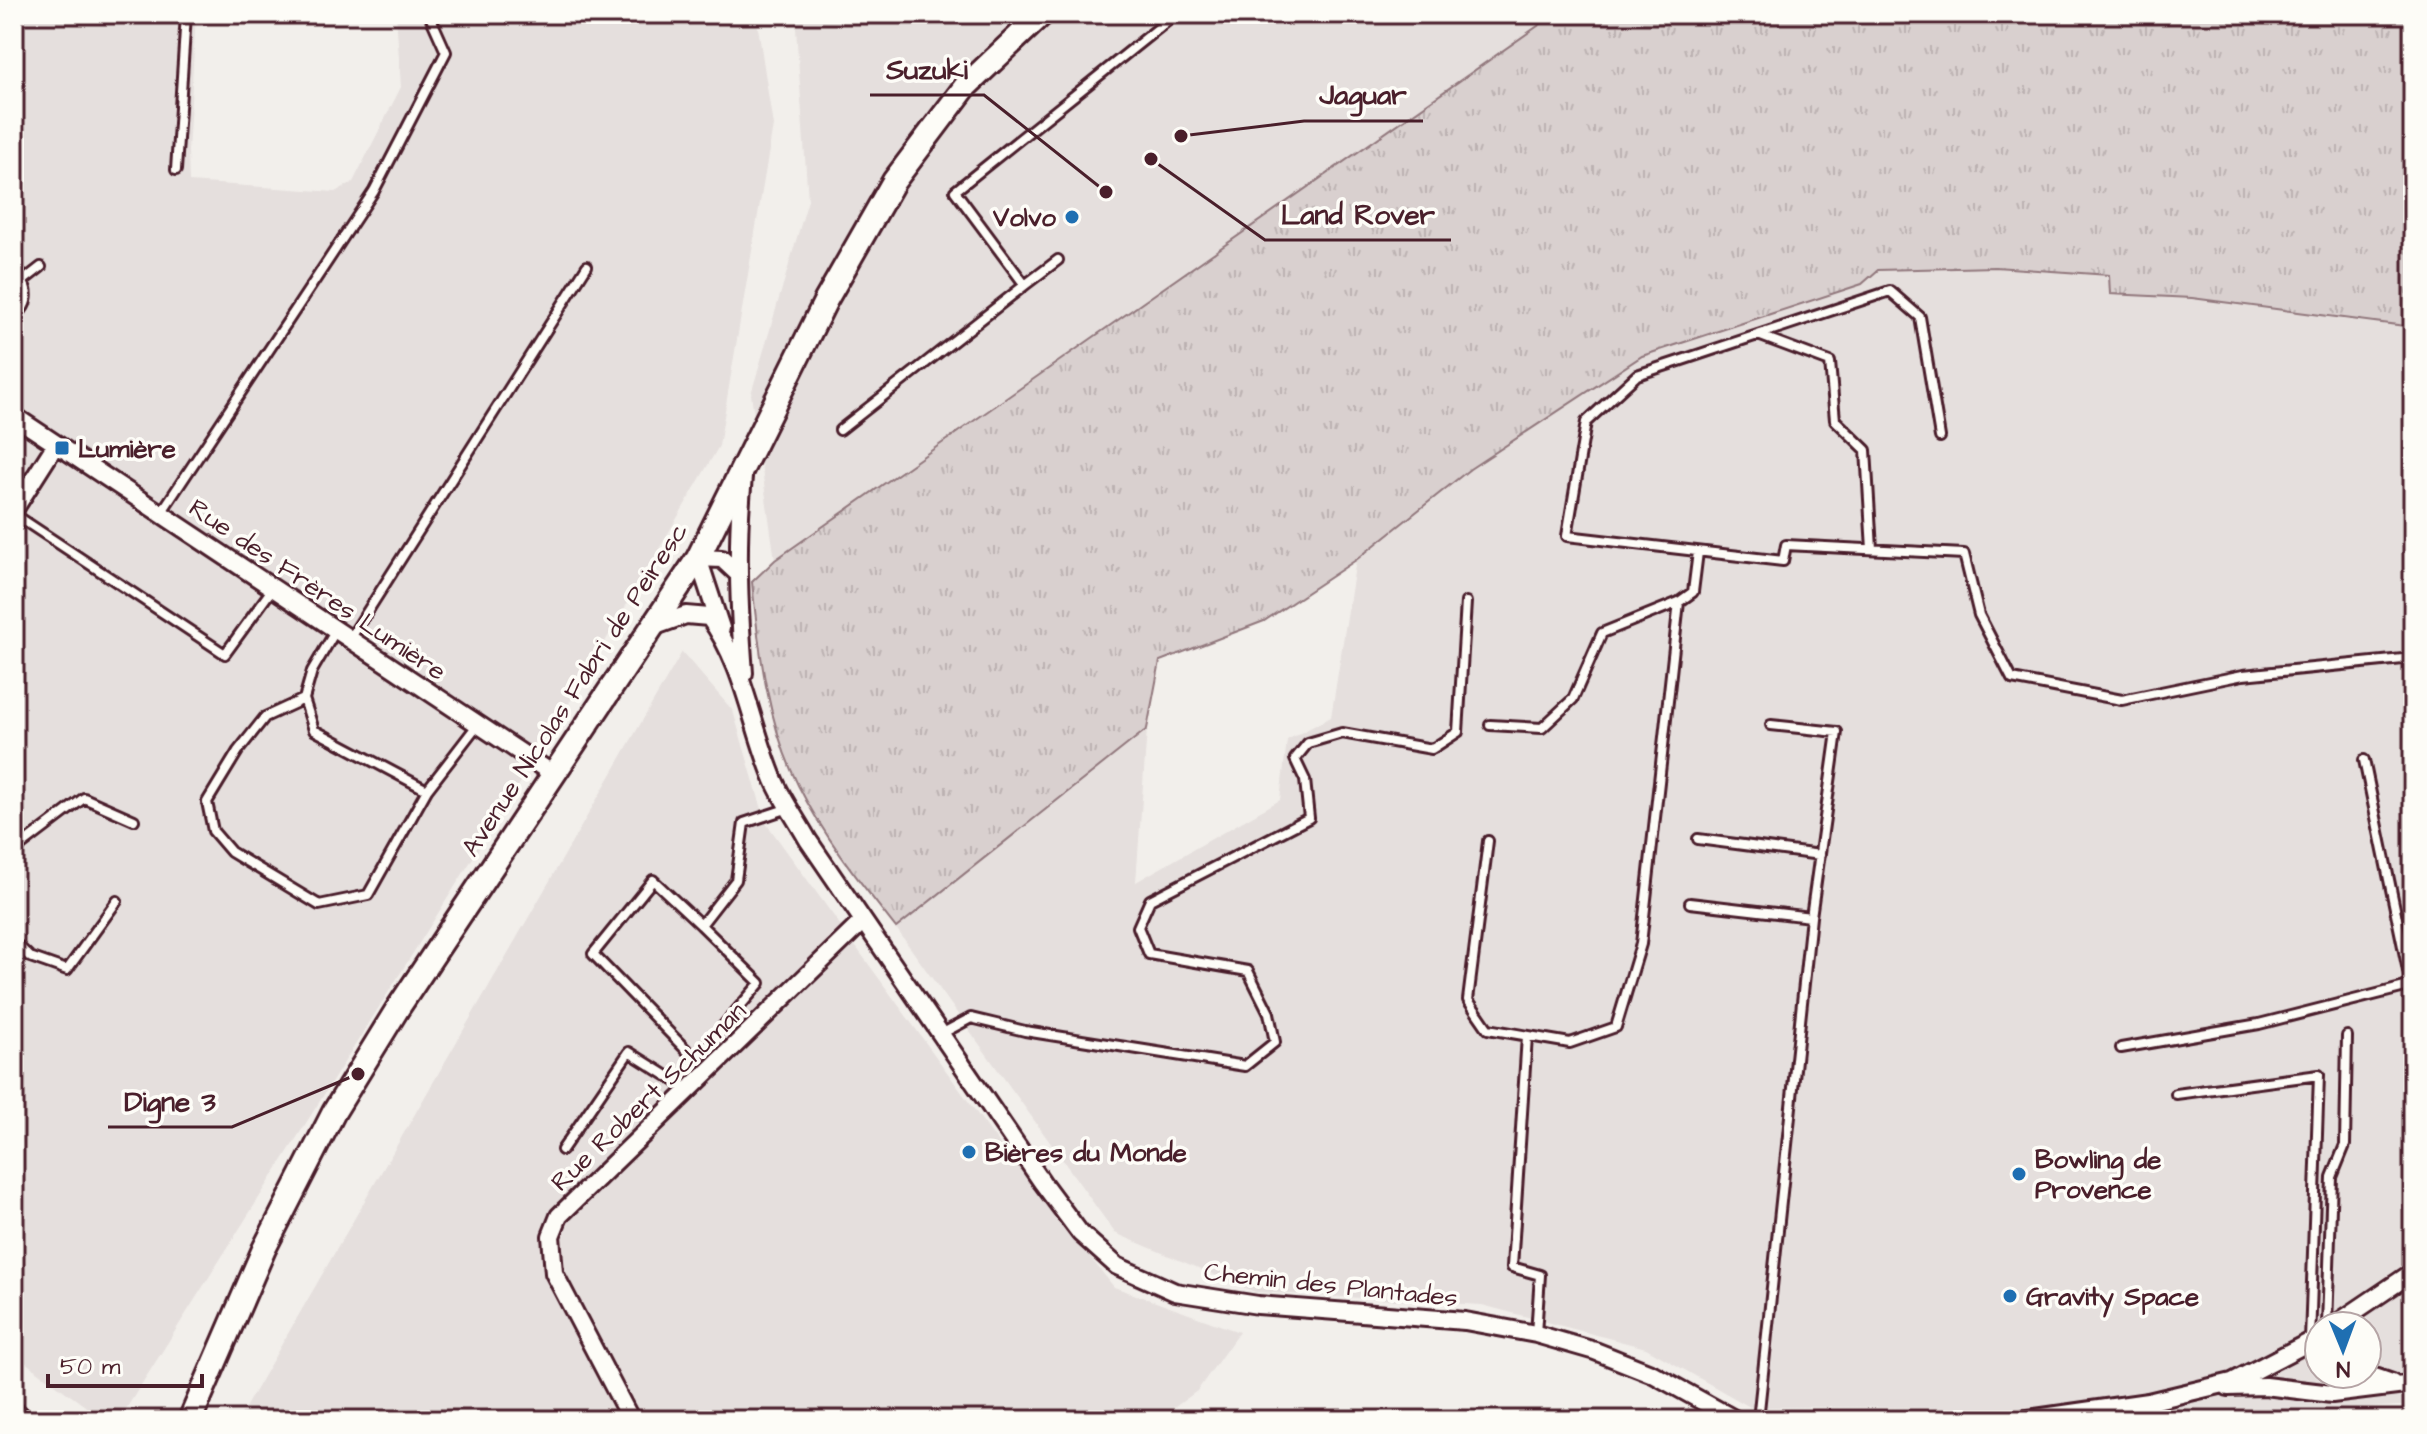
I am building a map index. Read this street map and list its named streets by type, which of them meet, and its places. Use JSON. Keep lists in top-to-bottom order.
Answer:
{
  "streets": {
    "street": [
      "Rue des Frères Lumière",
      "Avenue Nicolas Fabri de Peiresc",
      "Rue Robert Schuman",
      "Chemin des Plantades"
    ]
  },
  "crossings": [
    ["Rue des Frères Lumière", "Avenue Nicolas Fabri de Peiresc"],
    ["Rue Robert Schuman", "Chemin des Plantades"]
  ],
  "places": {
    "other": [
      "Jaguar",
      "Land Rover",
      "Suzuki",
      "Volvo",
      "Digne 3",
      "Bières du Monde",
      "Bowling de Provence",
      "Gravity Space"
    ],
    "transit": ["Lumière"]
  },
  "scale_bar": "50 m",
  "north": "bottom"
}
